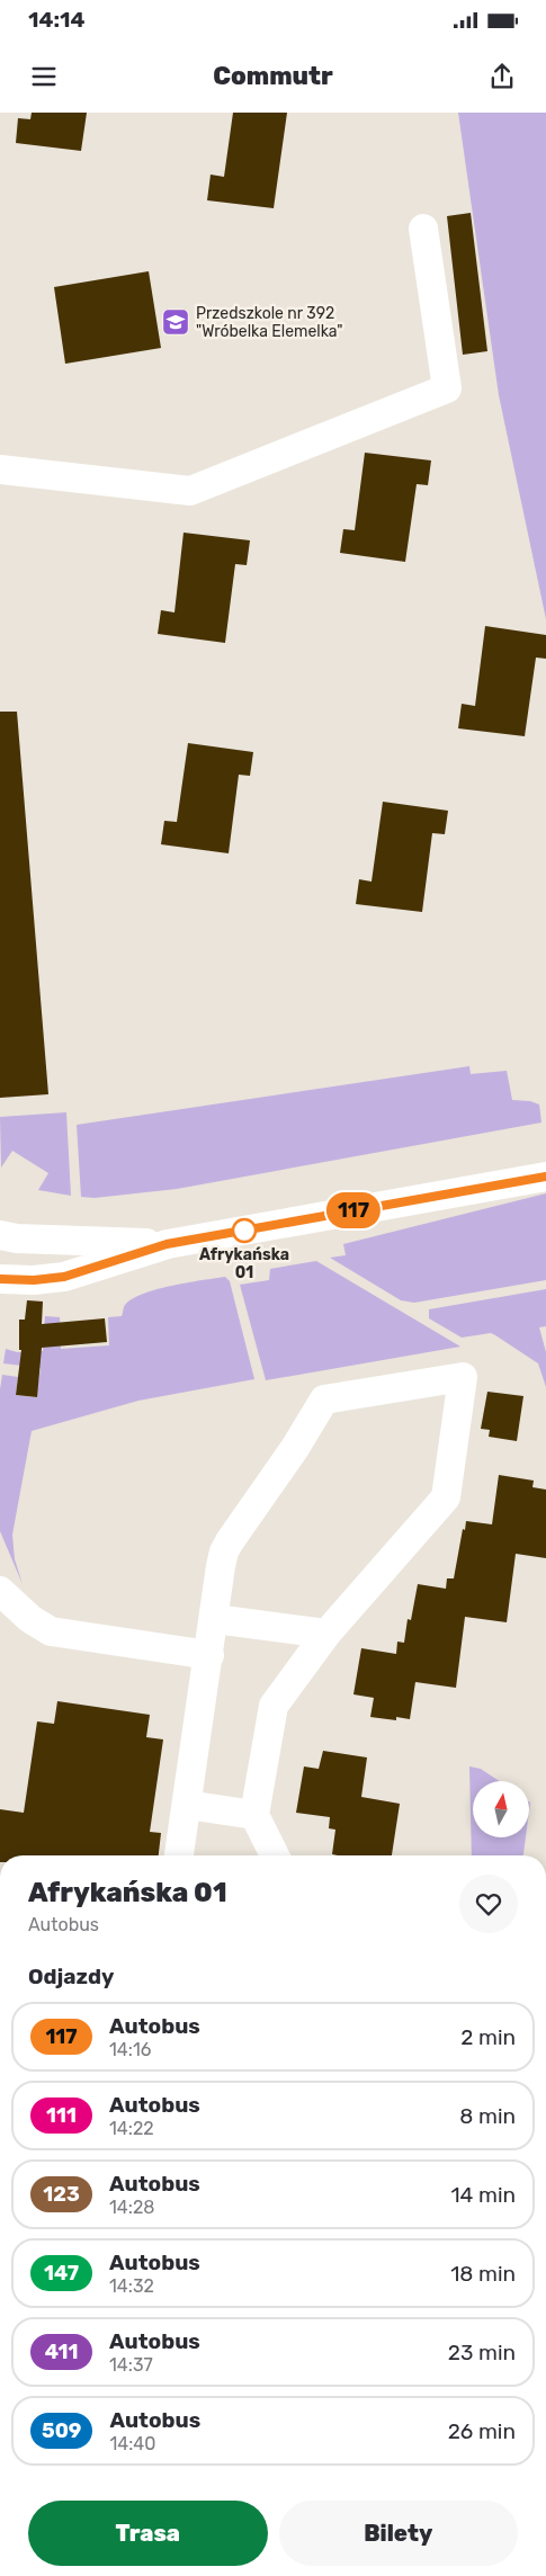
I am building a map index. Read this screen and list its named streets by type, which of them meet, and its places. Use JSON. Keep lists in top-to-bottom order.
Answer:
{
  "places": {
    "school or university": ["Przedszkole nr 392 \"Wróbelka Elemelka\""],
    "other": ["Afrykańska 01"]
  },
  "lines": ["bus line 117"],
  "north": "top",
  "page": {
    "status": "14:14",
    "header": "Commutr",
    "on_map": "117",
    "heading": [
      ["Afrykańska 01", "Autobus"],
      "Odjazdy"
    ],
    "list": [
      {
        "mark": "117",
        "name": "Autobus",
        "note": "14:16",
        "value": "2 min"
      },
      {
        "mark": "111",
        "name": "Autobus",
        "note": "14:22",
        "value": "8 min"
      },
      {
        "mark": "123",
        "name": "Autobus",
        "note": "14:28",
        "value": "14 min"
      },
      {
        "mark": "147",
        "name": "Autobus",
        "note": "14:32",
        "value": "18 min"
      },
      {
        "mark": "411",
        "name": "Autobus",
        "note": "14:37",
        "value": "23 min"
      },
      {
        "mark": "509",
        "name": "Autobus",
        "note": "14:40",
        "value": "26 min"
      }
    ],
    "buttons": ["Trasa", "Bilety"]
  }
}
